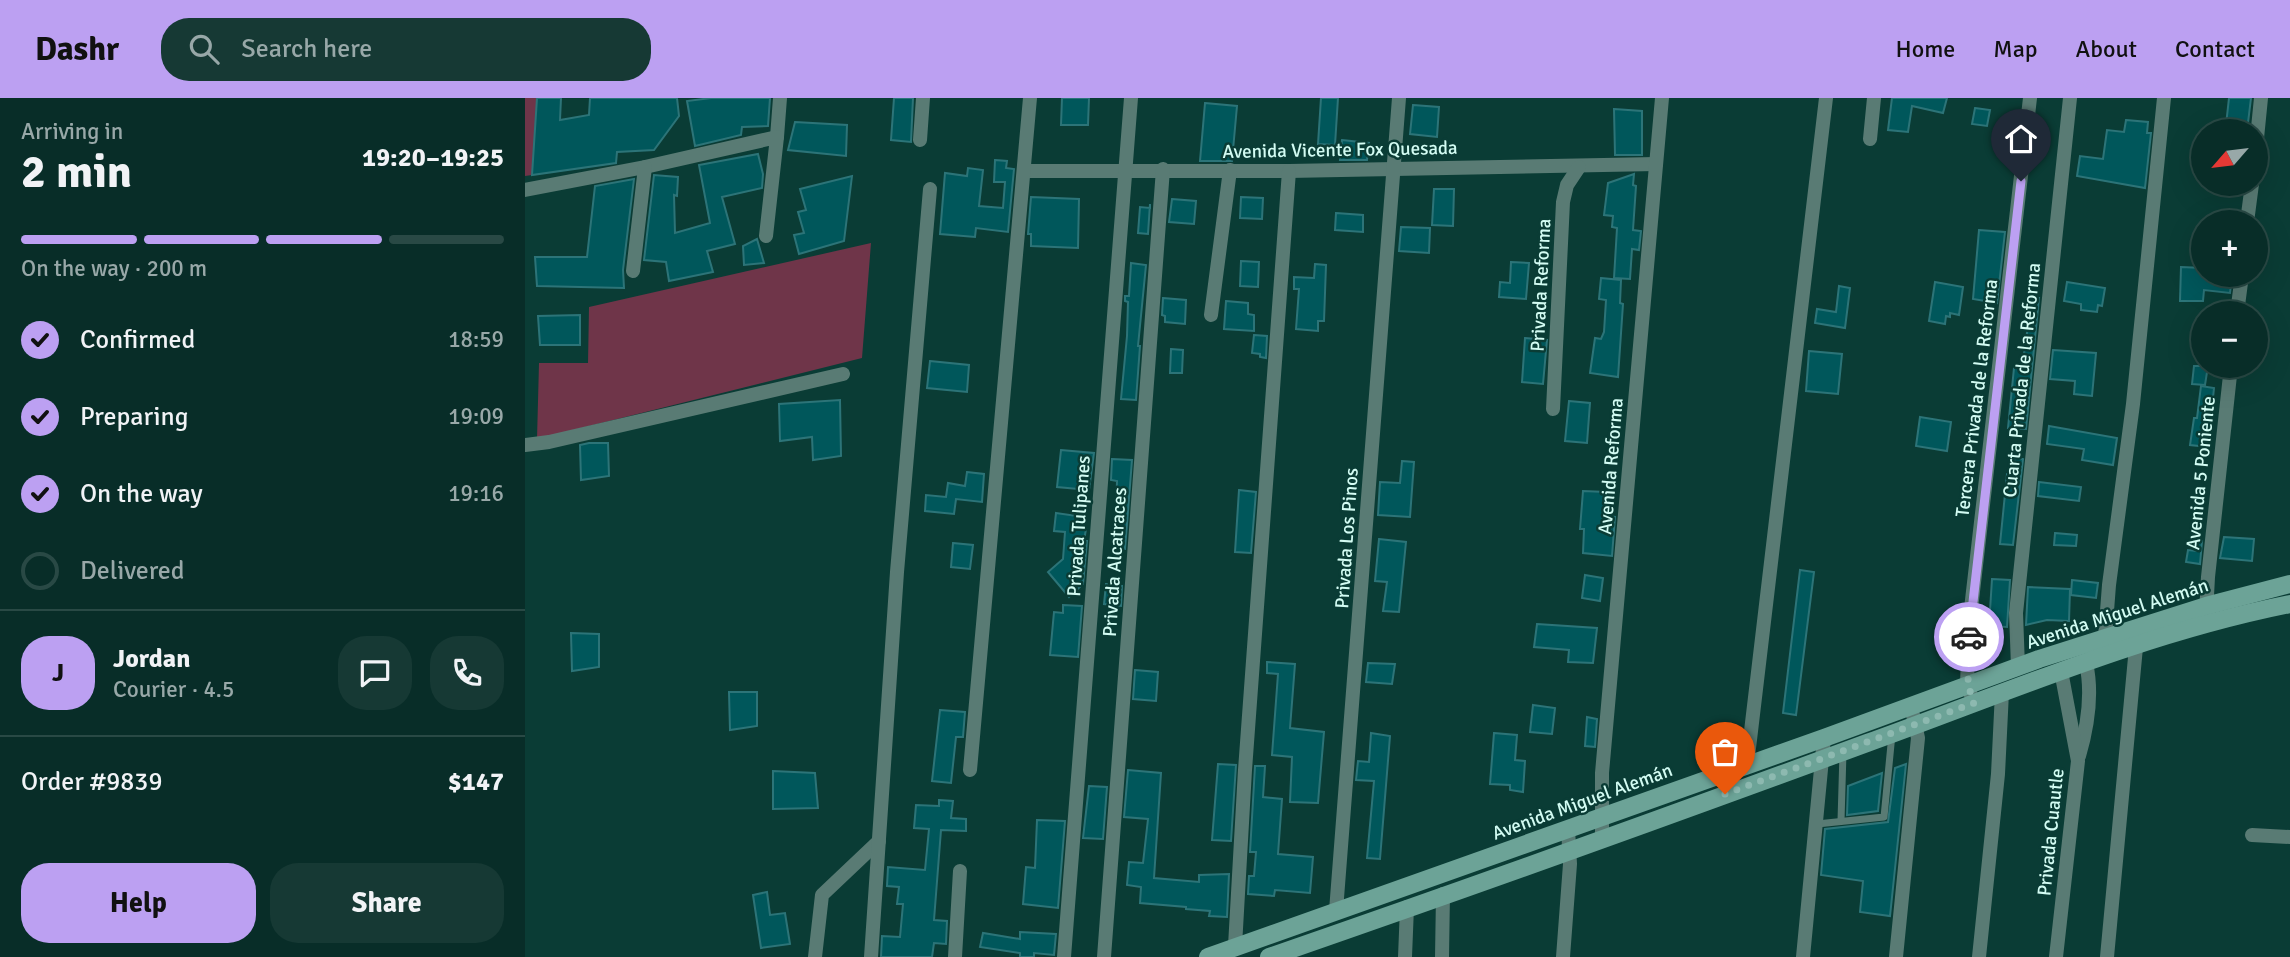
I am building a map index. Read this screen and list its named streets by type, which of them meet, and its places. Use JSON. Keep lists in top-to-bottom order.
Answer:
{
  "streets": {
    "main road": ["Avenida Miguel Alemán"],
    "street": [
      "Avenida Vicente Fox Quesada",
      "Privada Reforma",
      "Cuarta Privada de la Reforma",
      "Tercera Privada de la Reforma",
      "Avenida Reforma",
      "Avenida 5 Poniente",
      "Privada Tulipanes",
      "Privada Los Pinos",
      "Privada Alcatraces",
      "Privada Cuautle"
    ]
  },
  "crossings": [
    ["Avenida Vicente Fox Quesada", "Privada Reforma"],
    ["Avenida Vicente Fox Quesada", "Avenida Reforma"],
    ["Avenida Vicente Fox Quesada", "Privada Tulipanes"],
    ["Avenida Vicente Fox Quesada", "Privada Los Pinos"],
    ["Avenida Vicente Fox Quesada", "Privada Alcatraces"],
    ["Cuarta Privada de la Reforma", "Avenida Miguel Alemán"],
    ["Tercera Privada de la Reforma", "Avenida Miguel Alemán"],
    ["Avenida Reforma", "Avenida Miguel Alemán"],
    ["Avenida 5 Poniente", "Avenida Miguel Alemán"],
    ["Privada Los Pinos", "Avenida Miguel Alemán"],
    ["Avenida Miguel Alemán", "Privada Cuautle"]
  ],
  "north": "bottom left",
  "page": {
    "header": "Dashr",
    "search": "Search here",
    "nav": [
      "Home",
      "Map",
      "About",
      "Contact"
    ],
    "heading": ["2 min", "Arriving in", "19:20–19:25"],
    "panel": [
      "Jordan",
      "Courier · 4.5",
      "Order #9839",
      "$147"
    ],
    "map_buttons": ["+", "−"],
    "bar": "On the way · 200 m",
    "list": [
      ["Confirmed", "18:59"],
      ["Preparing", "19:09"],
      ["On the way", "19:16"],
      "Delivered"
    ],
    "round": "J",
    "buttons": ["Help", "Share"]
  }
}
